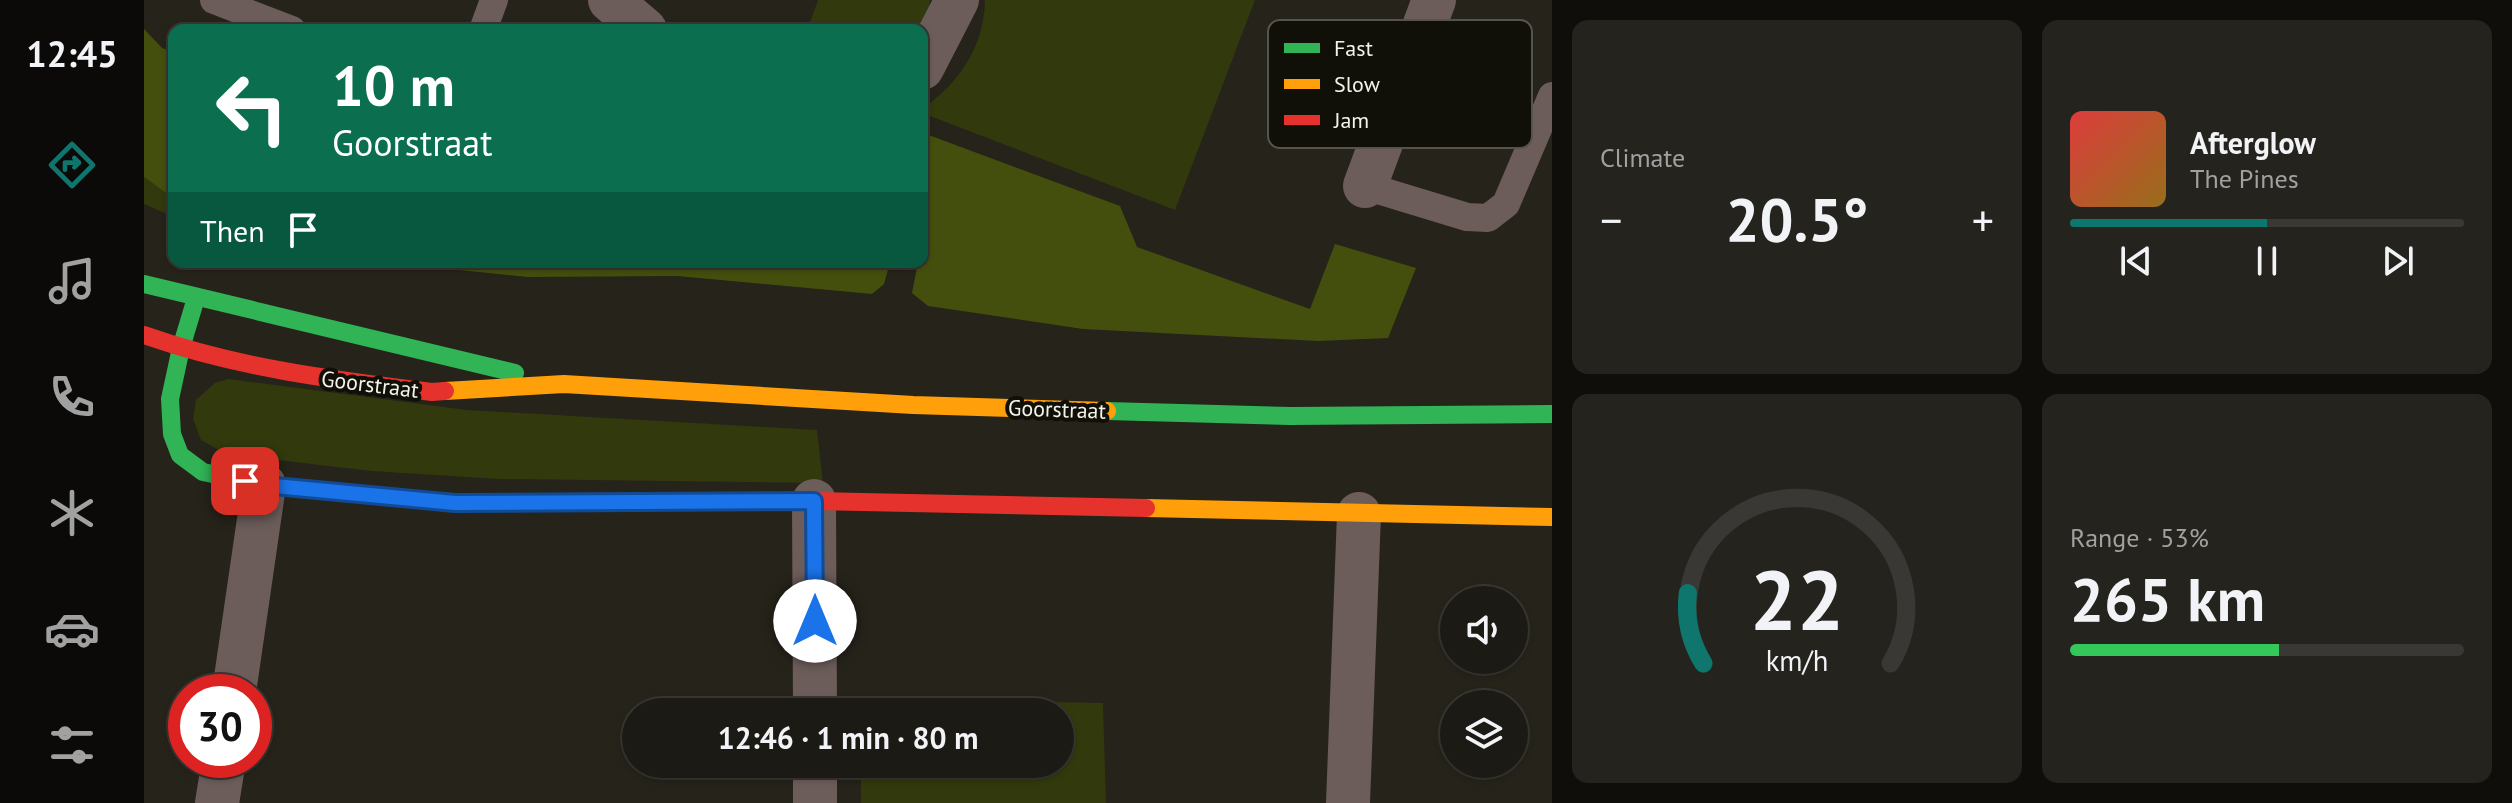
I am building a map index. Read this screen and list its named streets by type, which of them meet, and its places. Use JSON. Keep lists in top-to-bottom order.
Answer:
{
  "streets": {
    "street": ["Goorstraat"]
  },
  "legend": ["Fast", "Slow", "Jam"],
  "page": {
    "tabs": "12:45",
    "tile": [
      "Climate",
      ["Range · 53%", "265 km"]
    ],
    "turn": ["10 m", "Goorstraat"],
    "song": ["Afterglow", "The Pines"],
    "heat": ["−", "20.5°", "+"],
    "then": "Then",
    "limit": "30",
    "trip": "12:46 · 1 min · 80 m",
    "gauge": ["22", "km/h"]
  }
}
